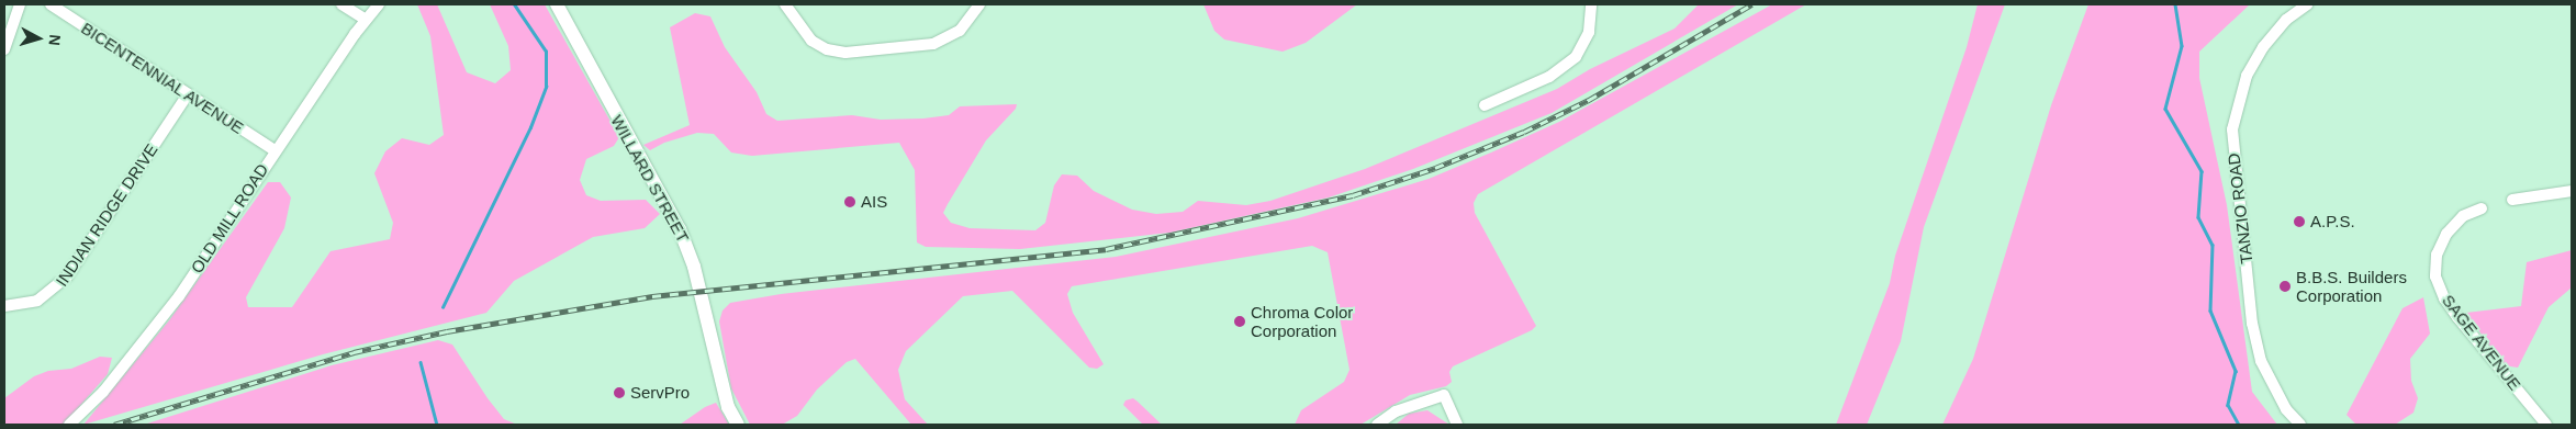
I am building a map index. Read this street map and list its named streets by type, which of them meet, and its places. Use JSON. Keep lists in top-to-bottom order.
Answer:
{
  "streets": {
    "street": [
      "BICENTENNIAL AVENUE",
      "WILLARD STREET",
      "TANZIO ROAD",
      "INDIAN RIDGE DRIVE",
      "OLD MILL ROAD",
      "SAGE AVENUE"
    ]
  },
  "crossings": [
    ["BICENTENNIAL AVENUE", "INDIAN RIDGE DRIVE"],
    ["BICENTENNIAL AVENUE", "OLD MILL ROAD"]
  ],
  "places": [
    "AIS",
    "A.P.S.",
    "B.B.S. Builders Corporation",
    "Chroma Color Corporation",
    "ServPro"
  ],
  "north": "right"
}
